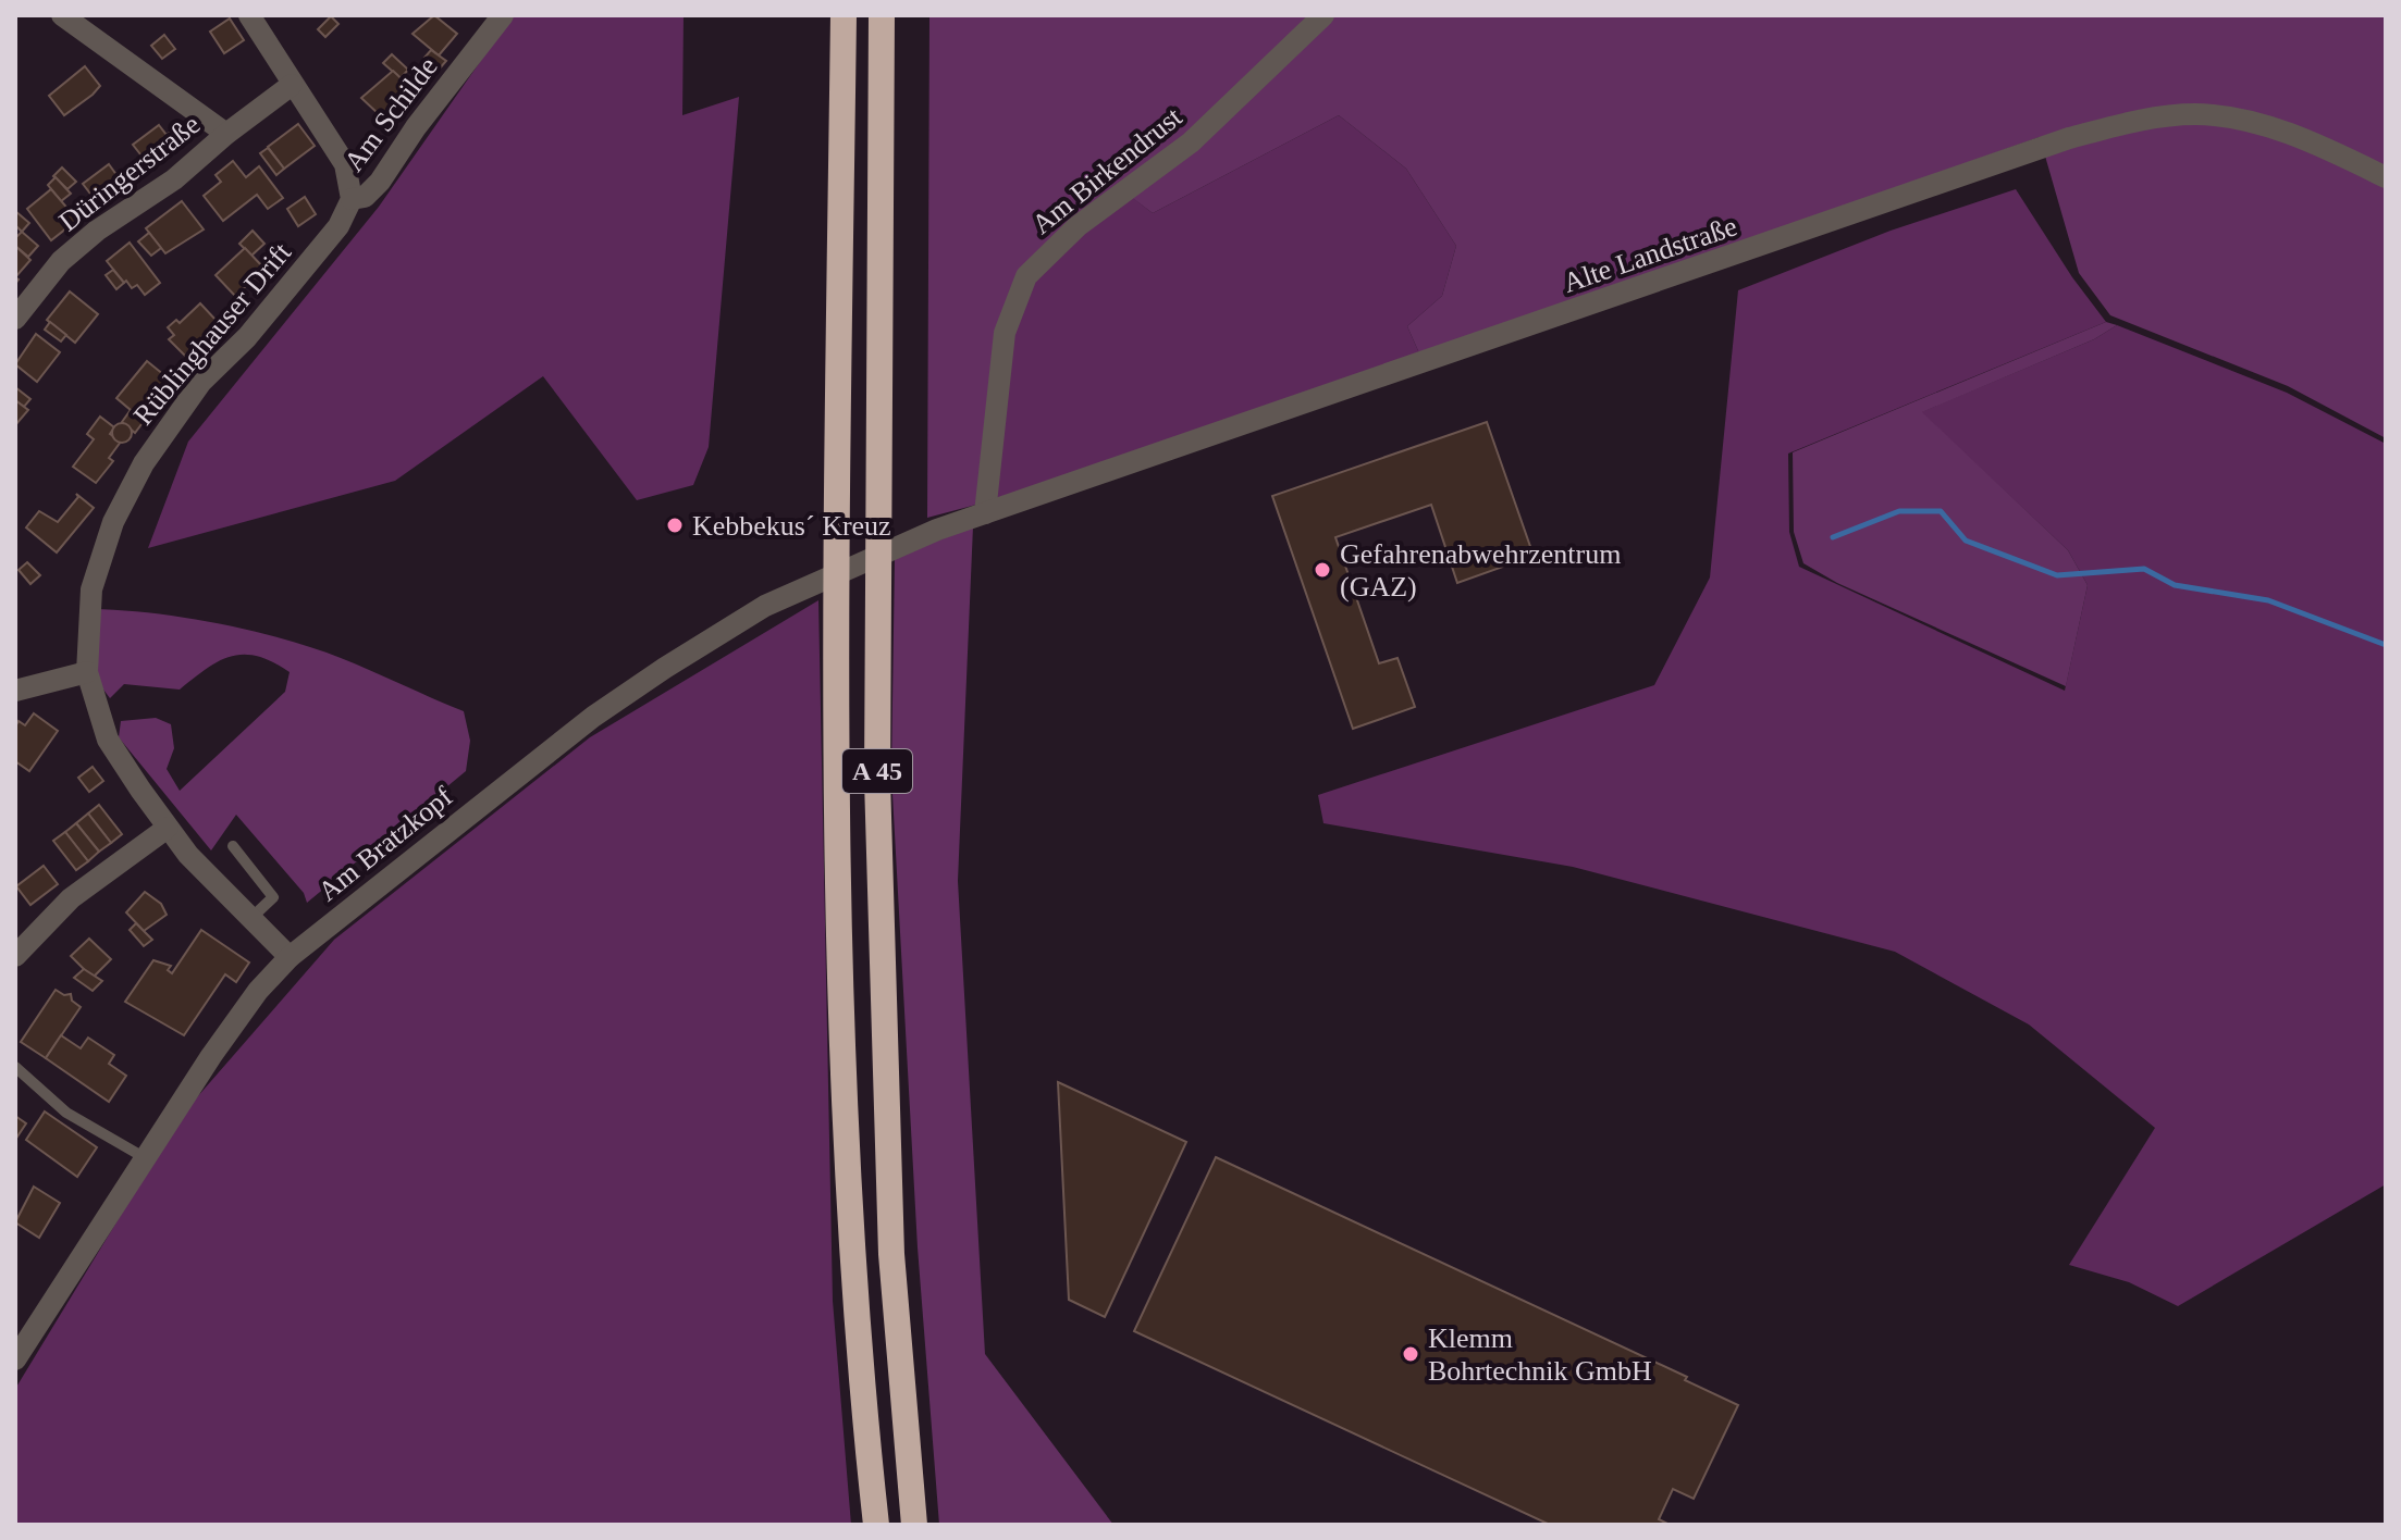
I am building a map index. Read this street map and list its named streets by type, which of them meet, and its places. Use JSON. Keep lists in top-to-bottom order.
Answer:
{
  "streets": {
    "highway": ["A 45"],
    "street": [
      "Am Schilde",
      "Am Birkendrust",
      "Düringerstraße",
      "Alte Landstraße",
      "Rüblinghauser Drift",
      "Am Bratzkopf"
    ]
  },
  "crossings": [
    ["Am Schilde", "Rüblinghauser Drift"],
    ["Am Birkendrust", "Alte Landstraße"],
    ["Alte Landstraße", "Am Bratzkopf"],
    ["Rüblinghauser Drift", "Am Bratzkopf"]
  ],
  "places": ["Kebbekus´ Kreuz", "Gefahrenabwehrzentrum (GAZ)", "Klemm Bohrtechnik GmbH"]
}
